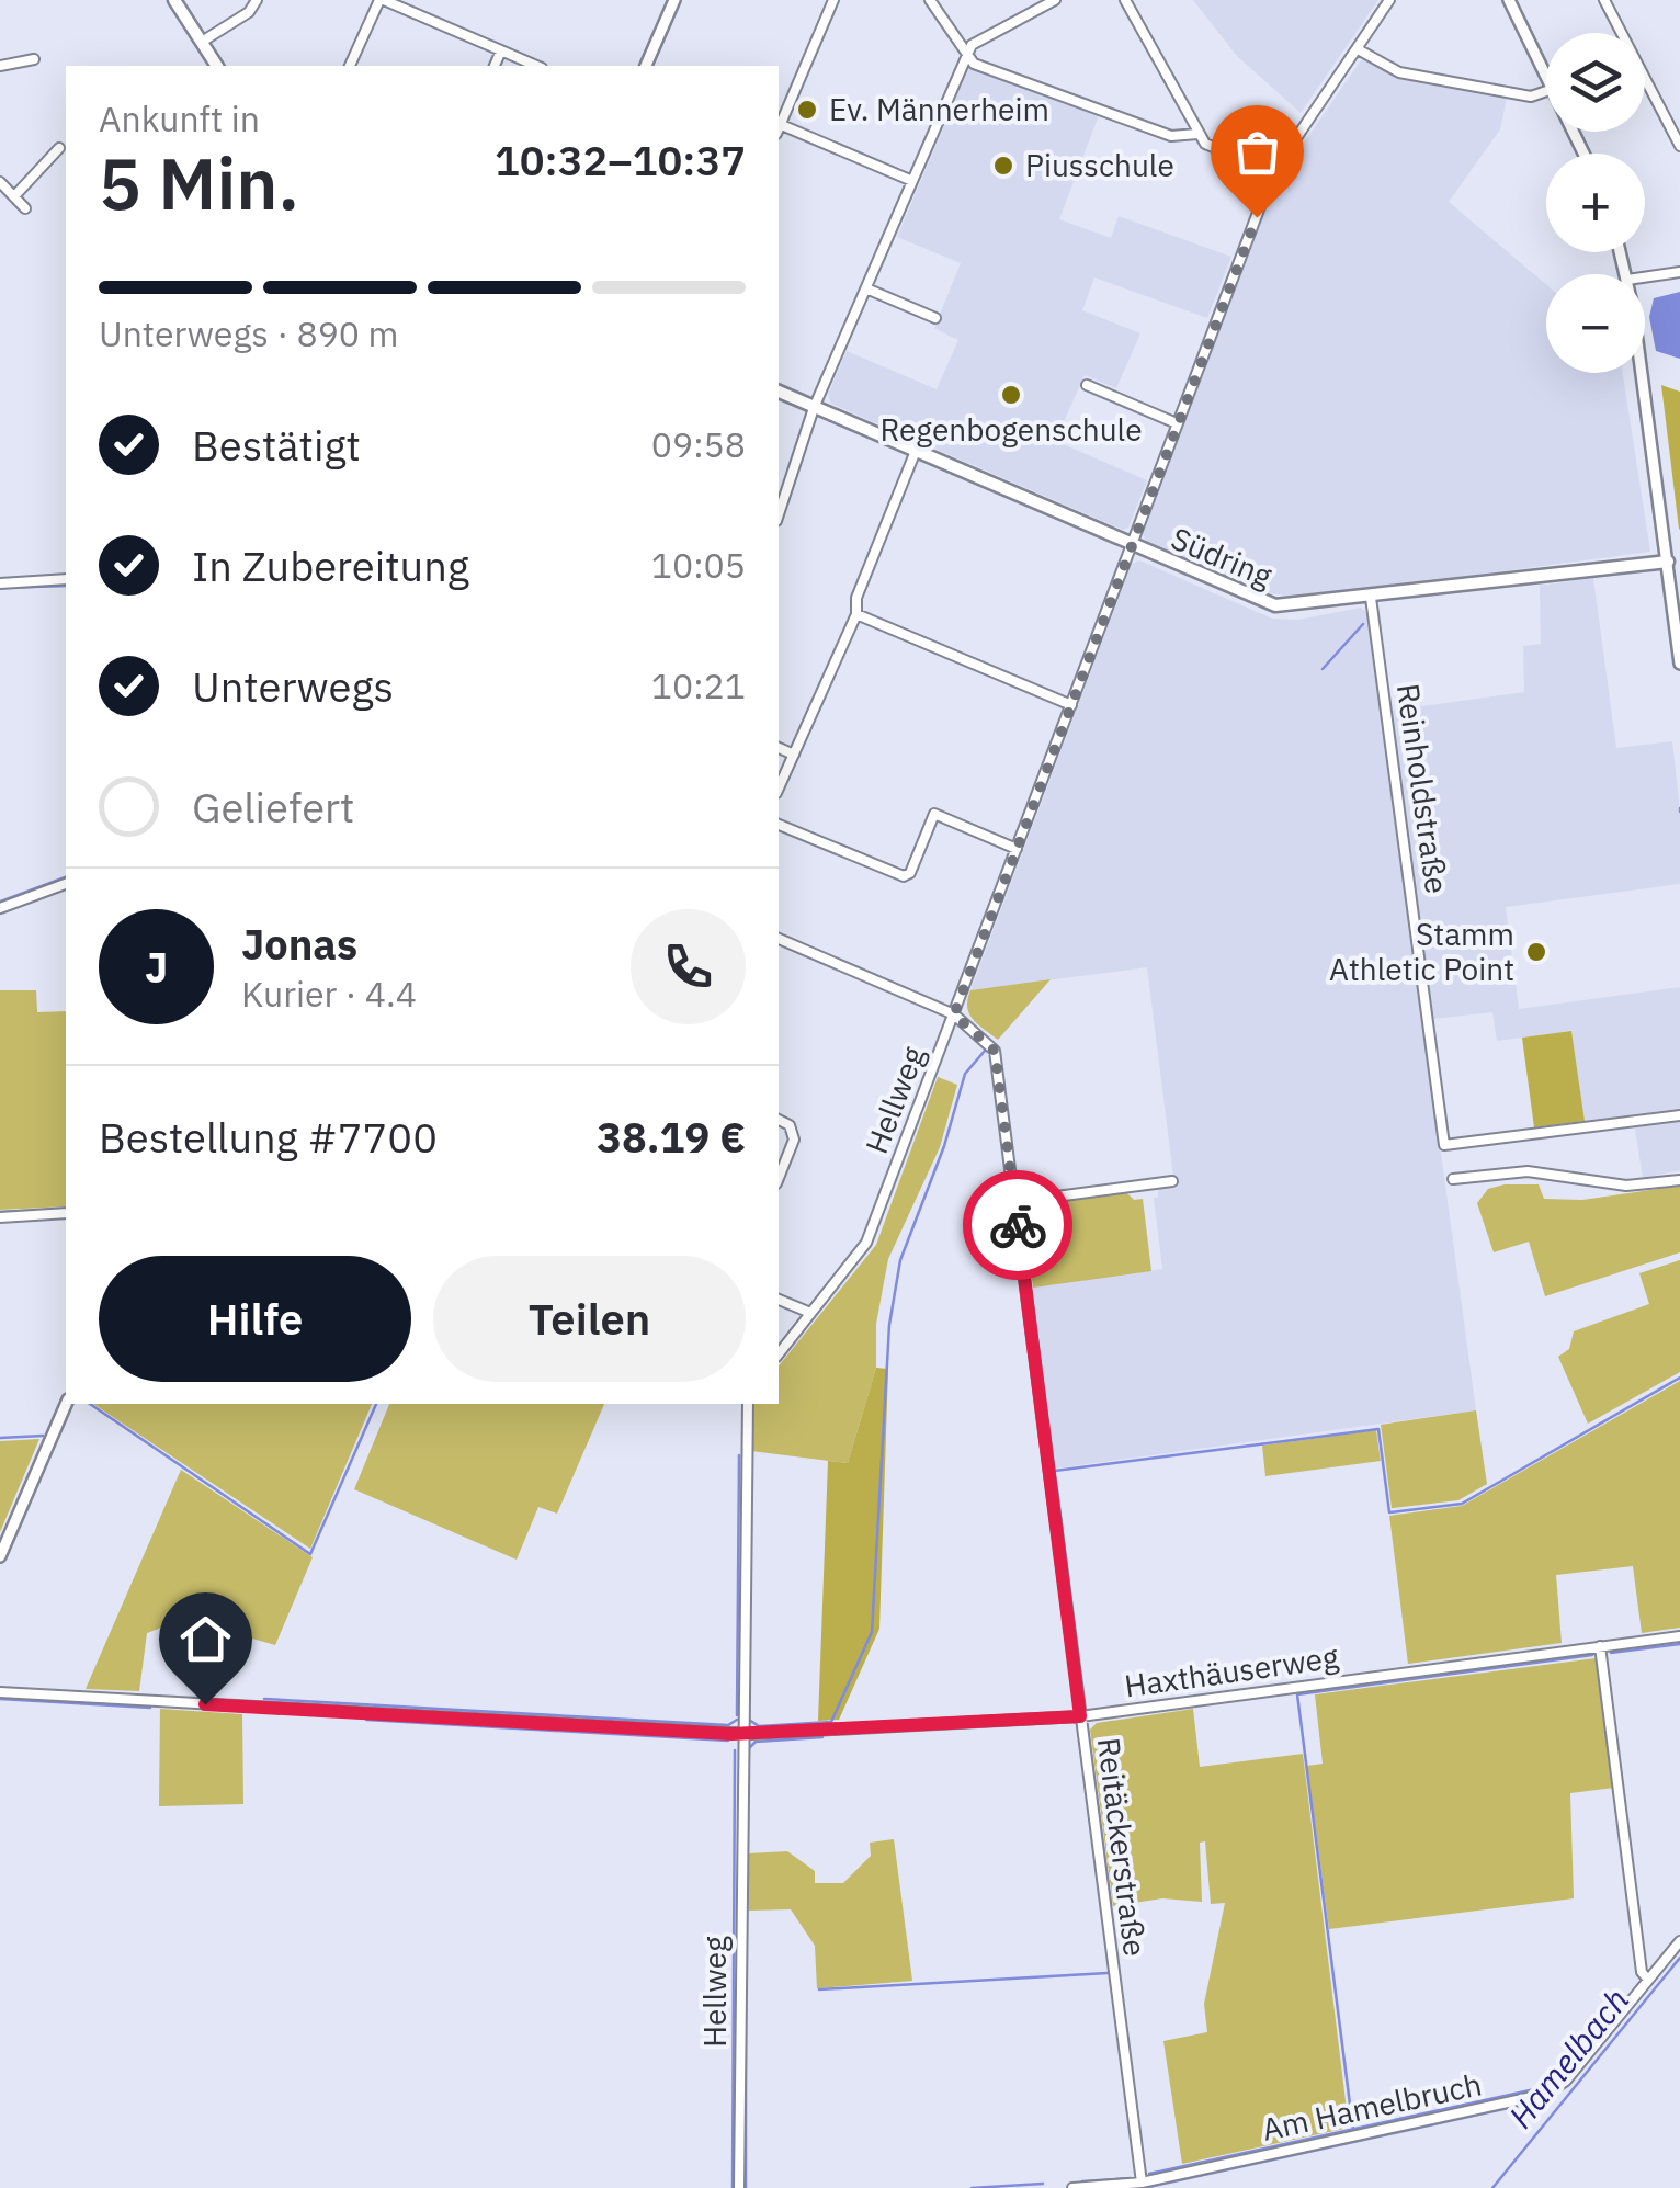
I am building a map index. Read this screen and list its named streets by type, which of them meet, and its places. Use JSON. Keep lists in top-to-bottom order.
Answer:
{
  "streets": {
    "main road": ["Südring"],
    "street": [
      "Reinholdstraße",
      "Hellweg",
      "Haxthäuserweg",
      "Reitäckerstraße",
      "Am Hamelbruch"
    ]
  },
  "crossings": [
    ["Südring", "Reinholdstraße"],
    ["Südring", "Hellweg"],
    ["Hellweg", "Haxthäuserweg"],
    ["Hellweg", "Reitäckerstraße"],
    ["Haxthäuserweg", "Reitäckerstraße"],
    ["Reitäckerstraße", "Am Hamelbruch"]
  ],
  "water": ["Hamelbach"],
  "places": [
    "Ev. Männerheim",
    "Piusschule",
    "Regenbogenschule",
    "Stamm Athletic Point"
  ],
  "page": {
    "map_buttons": ["+", "−"],
    "heading": ["5 Min.", "Ankunft in", "10:32–10:37"],
    "panel": [
      "Jonas",
      "Kurier · 4.4",
      "Bestellung #7700",
      "38.19 €"
    ],
    "bar": "Unterwegs · 890 m",
    "list": [
      ["Bestätigt", "09:58"],
      ["In Zubereitung", "10:05"],
      ["Unterwegs", "10:21"],
      "Geliefert"
    ],
    "round": "J",
    "buttons": ["Hilfe", "Teilen"]
  }
}
